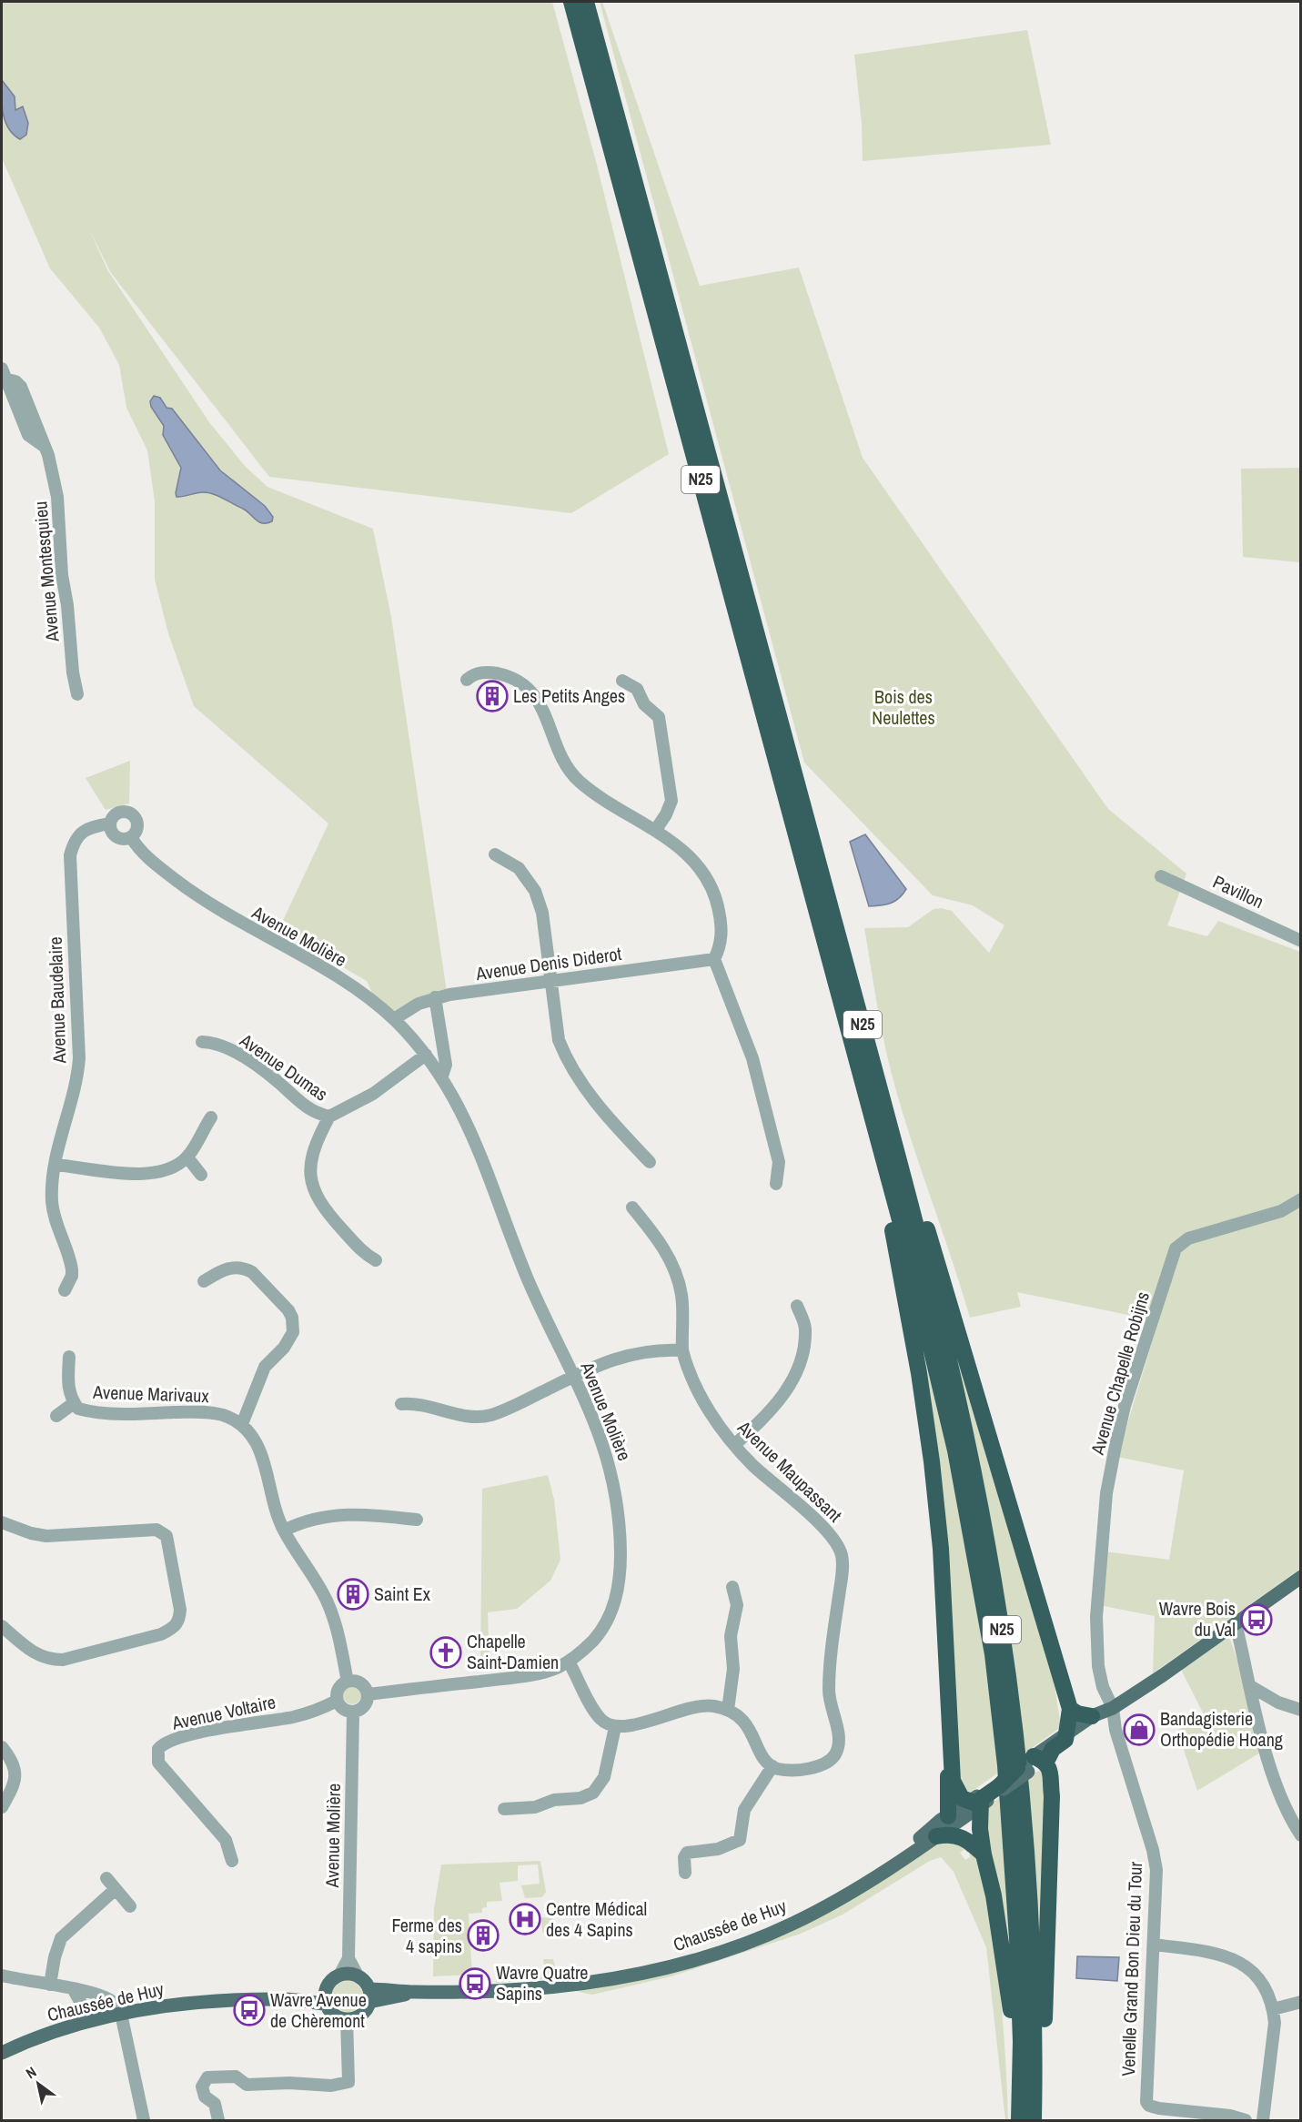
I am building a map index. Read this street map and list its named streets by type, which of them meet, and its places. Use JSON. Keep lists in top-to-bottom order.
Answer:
{
  "streets": {
    "highway": ["N25"],
    "main road": ["Chaussée de Huy"],
    "street": [
      "Avenue Montesquieu",
      "Pavillon",
      "Avenue Molière",
      "Avenue Denis Diderot",
      "Avenue Baudelaire",
      "Avenue Dumas",
      "Avenue Chapelle Robijns",
      "Avenue Marivaux",
      "Avenue Maupassant",
      "Avenue Voltaire",
      "Venelle Grand Bon Dieu du Tour"
    ]
  },
  "crossings": [
    ["Avenue Molière", "Avenue Denis Diderot"],
    ["Avenue Molière", "Avenue Baudelaire"],
    ["Avenue Molière", "Avenue Dumas"],
    ["Avenue Molière", "Avenue Voltaire"],
    ["Avenue Molière", "Chaussée de Huy"],
    ["Avenue Chapelle Robijns", "Venelle Grand Bon Dieu du Tour"]
  ],
  "parks": ["Bois des Neulettes"],
  "places": {
    "building": ["Les Petits Anges", "Saint Ex", "Ferme des 4 sapins"],
    "bus stop": ["Wavre Bois du Val", "Wavre Quatre Sapins", "Wavre Avenue de Chèremont"],
    "church": ["Chapelle Saint-Damien"],
    "shop": ["Bandagisterie Orthopédie Hoang"],
    "hospital": ["Centre Médical des 4 Sapins"]
  },
  "north": "top left"
}
